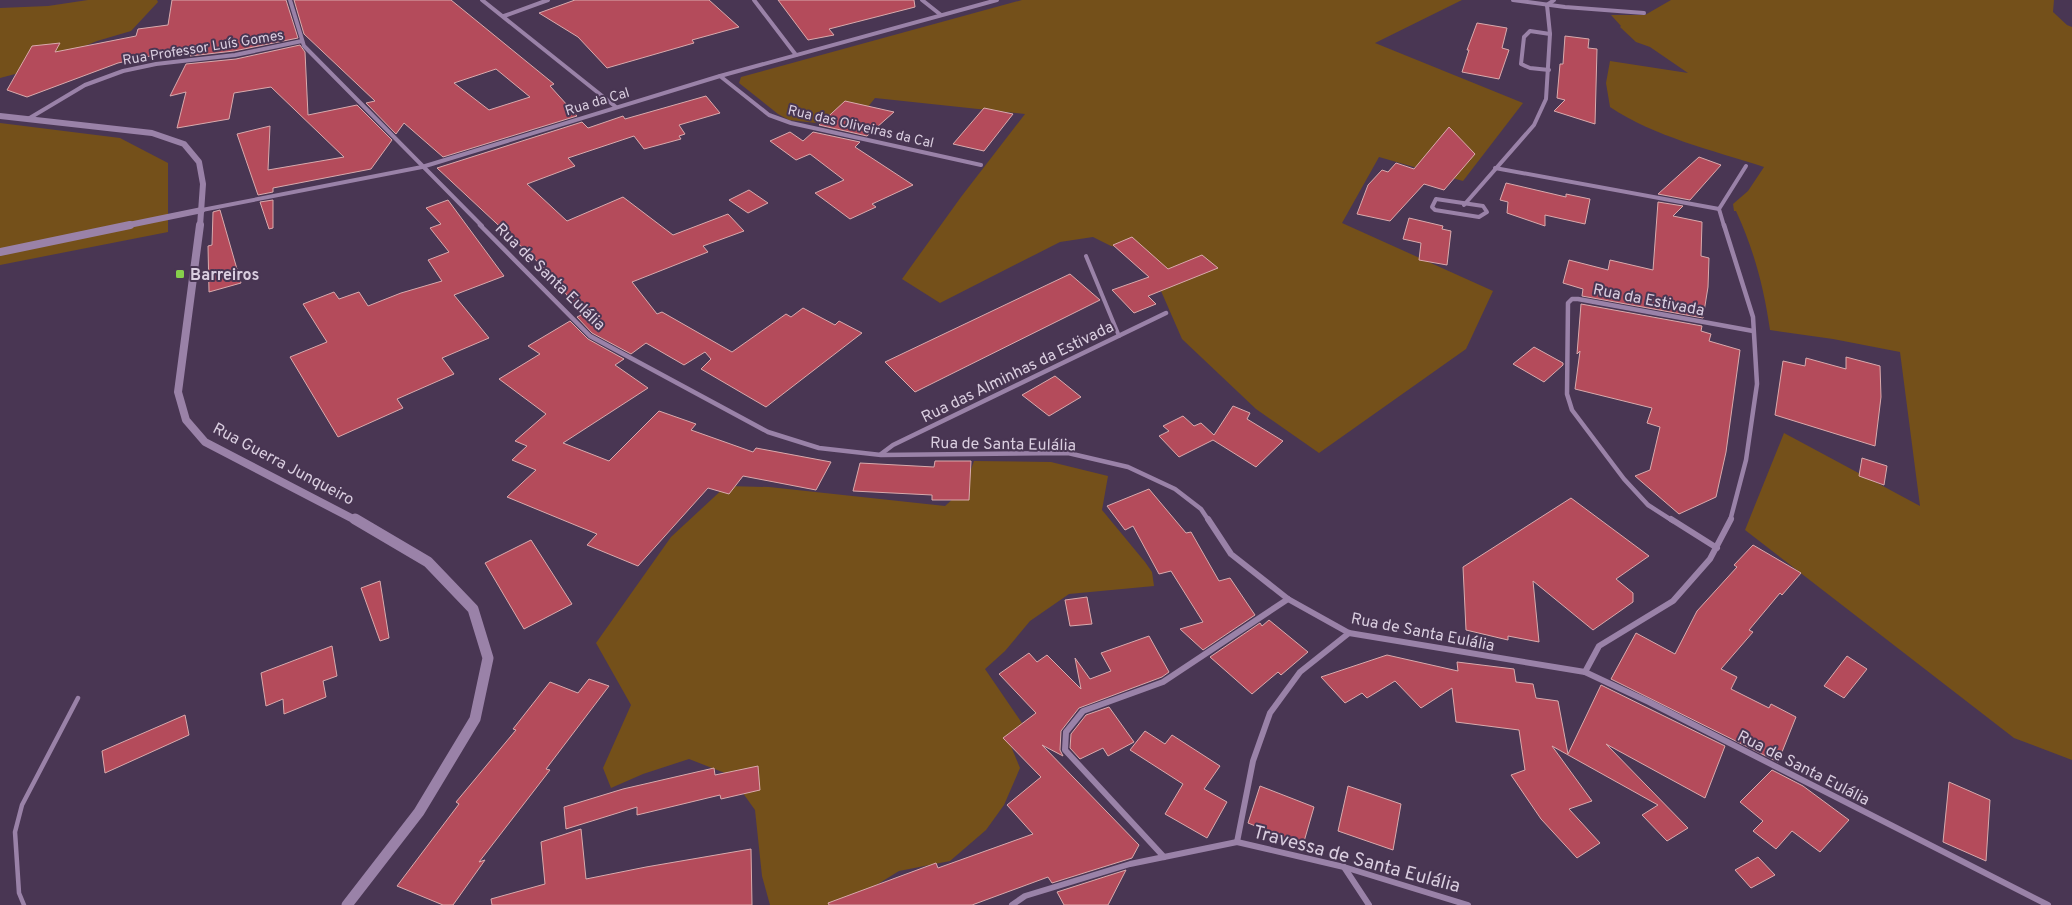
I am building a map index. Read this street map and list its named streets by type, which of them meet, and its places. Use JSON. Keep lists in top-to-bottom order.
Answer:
{
  "streets": {
    "street": [
      "Rua Professor Luís Gomes",
      "Rua da Cal",
      "Rua das Oliveiras da Cal",
      "Rua de Santa Eulália",
      "Rua da Estivada",
      "Rua das Alminhas da Estivada",
      "Rua Guerra Junqueiro",
      "Travessa de Santa Eulália"
    ]
  },
  "crossings": [
    ["Rua Professor Luís Gomes", "Rua de Santa Eulália"],
    ["Rua Professor Luís Gomes", "Rua Guerra Junqueiro"],
    ["Rua da Cal", "Rua das Oliveiras da Cal"],
    ["Rua da Cal", "Rua de Santa Eulália"],
    ["Rua da Cal", "Rua Guerra Junqueiro"],
    ["Rua de Santa Eulália", "Rua das Alminhas da Estivada"]
  ],
  "places": {
    "transit": ["Barreiros"]
  }
}
